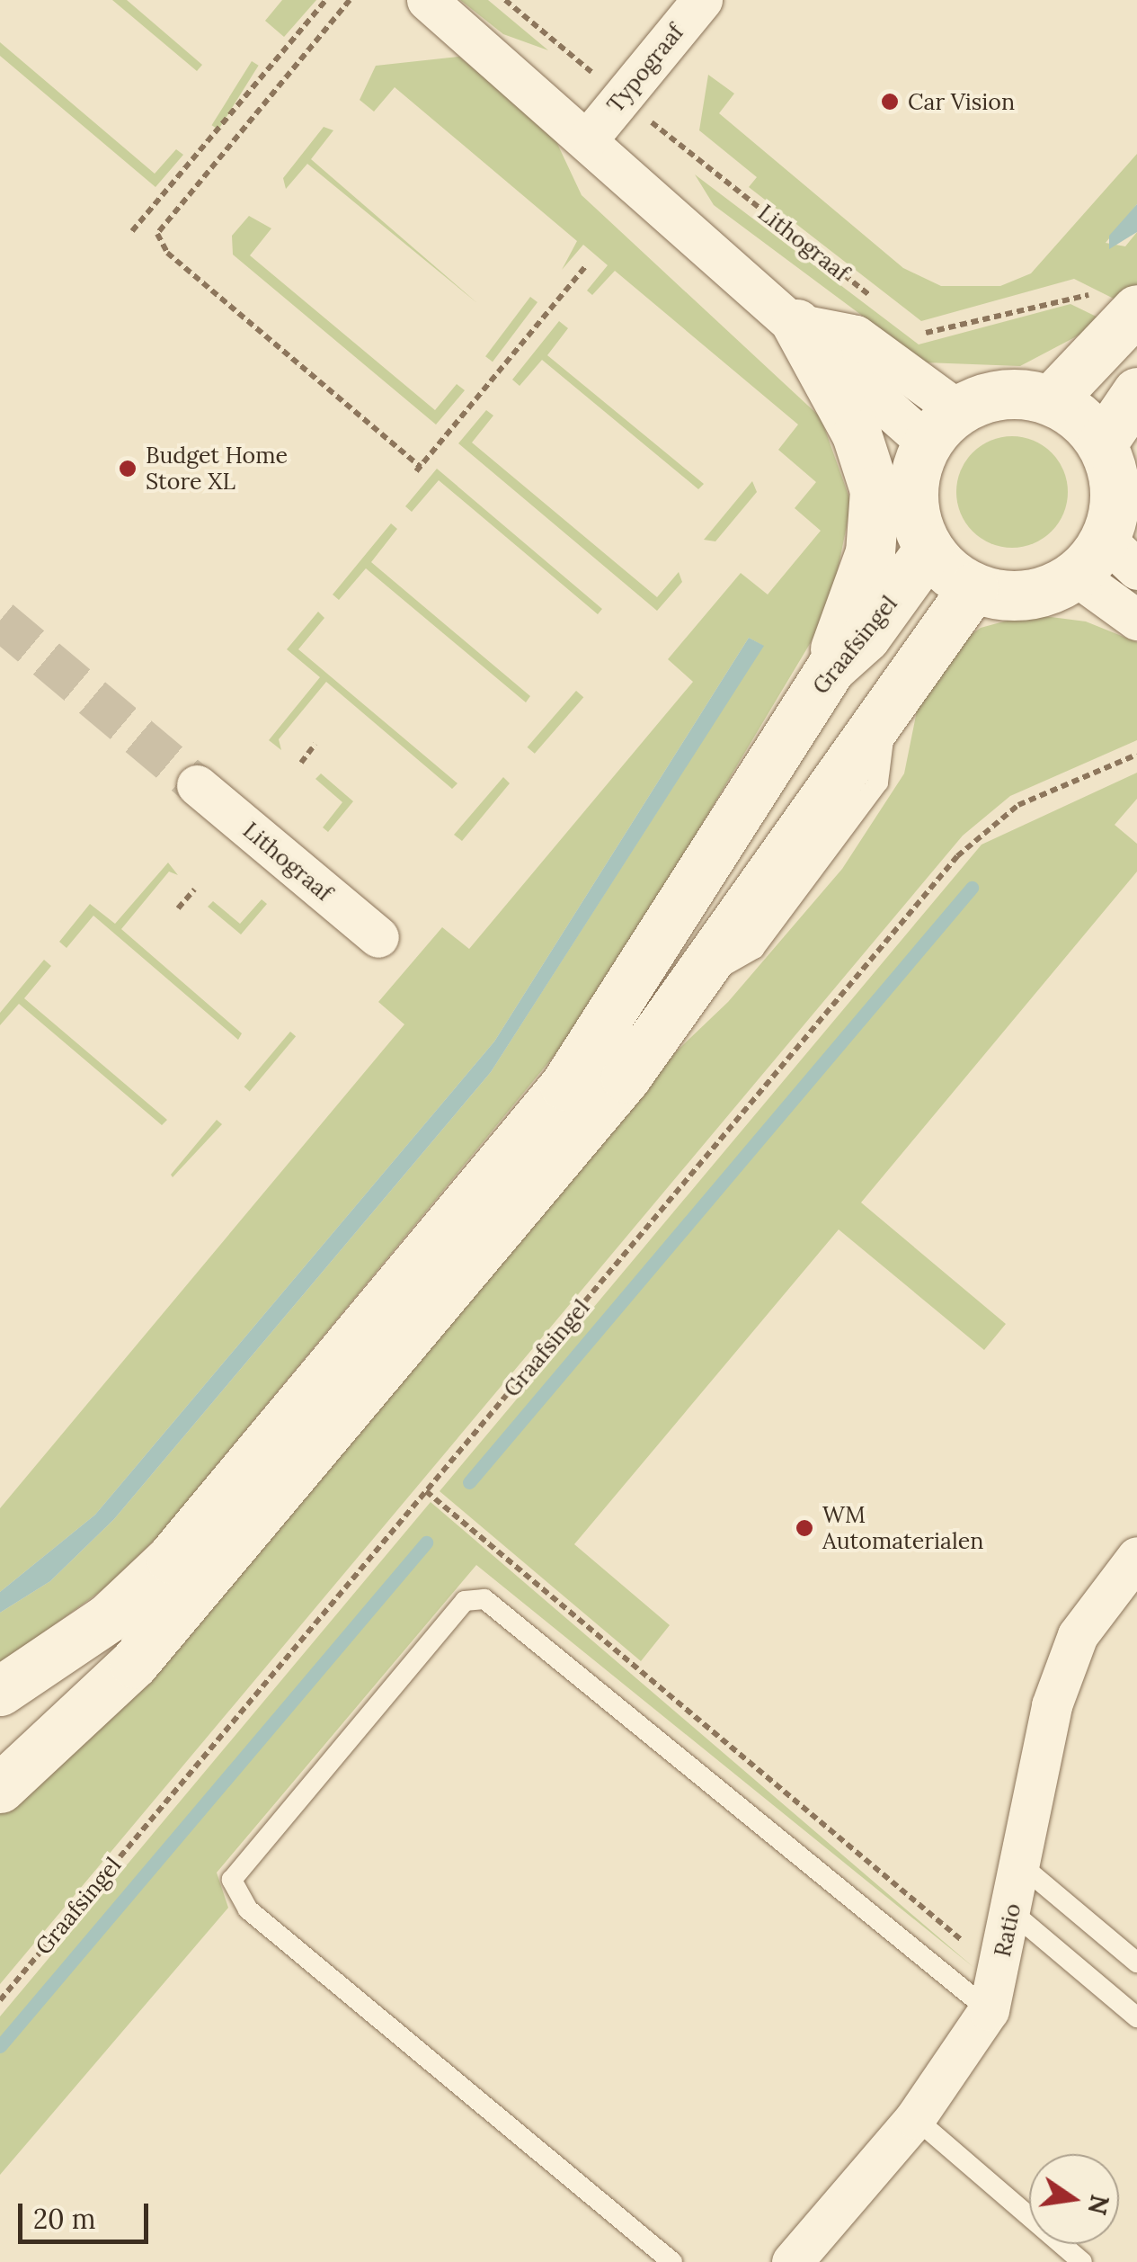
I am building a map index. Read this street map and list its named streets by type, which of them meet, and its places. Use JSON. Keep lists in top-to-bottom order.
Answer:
{
  "streets": {
    "street": [
      "Typograaf",
      "Lithograaf",
      "Graafsingel",
      "Ratio"
    ]
  },
  "crossings": [
    ["Typograaf", "Lithograaf"]
  ],
  "places": ["Car Vision", "Budget Home Store XL", "WM Automaterialen"],
  "scale_bar": "20 m",
  "north": "right"
}
